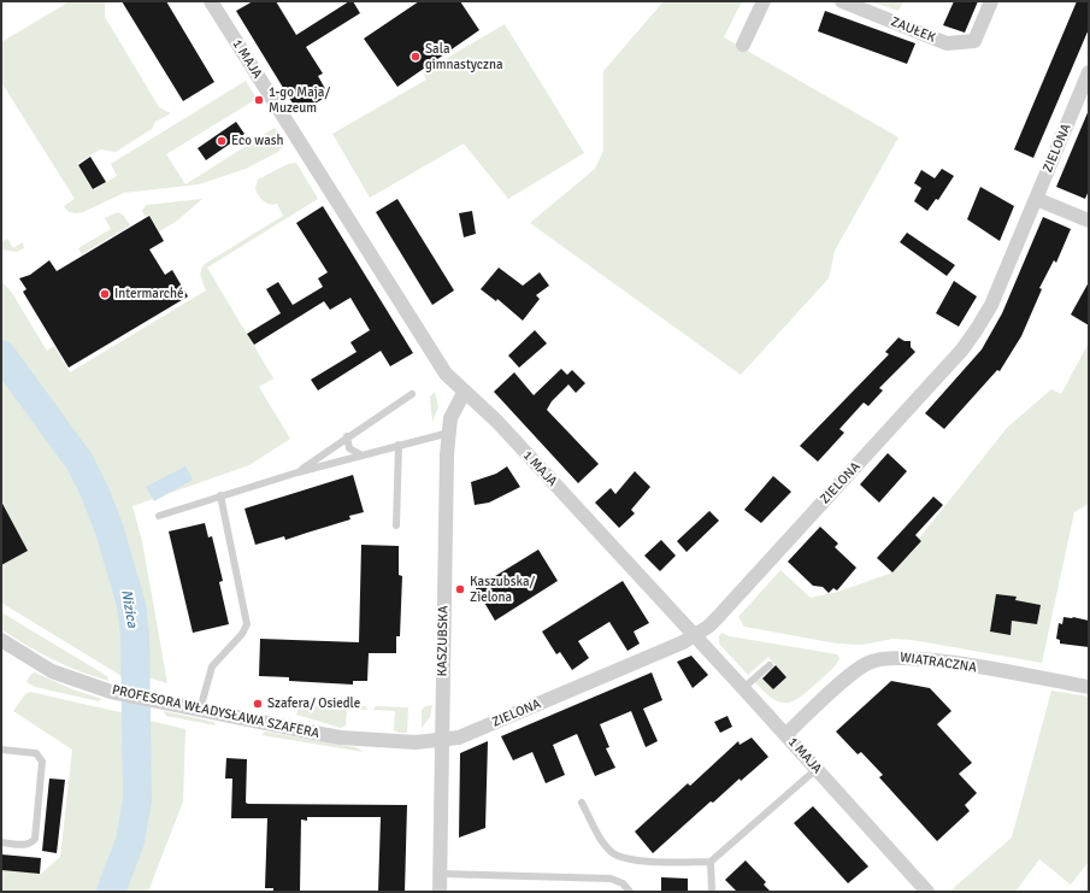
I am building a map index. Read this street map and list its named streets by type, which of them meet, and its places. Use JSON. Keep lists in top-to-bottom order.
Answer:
{
  "streets": {
    "street": [
      "ZAUŁEK",
      "1 MAJA",
      "ZIELONA",
      "KASZUBSKA",
      "WIATRACZNA",
      "PROFESORA WŁADYSŁAWA SZAFERA"
    ]
  },
  "crossings": [
    ["1 MAJA", "ZIELONA"],
    ["1 MAJA", "KASZUBSKA"],
    ["1 MAJA", "WIATRACZNA"],
    ["ZIELONA", "KASZUBSKA"],
    ["ZIELONA", "PROFESORA WŁADYSŁAWA SZAFERA"],
    ["KASZUBSKA", "PROFESORA WŁADYSŁAWA SZAFERA"]
  ],
  "water": ["Nizica"],
  "places": [
    "Sala gimnastyczna",
    "1-go Maja/ Muzeum",
    "Eco wash",
    "Intermarché",
    "Kaszubska/ Zielona",
    "Szafera/ Osiedle"
  ]
}
